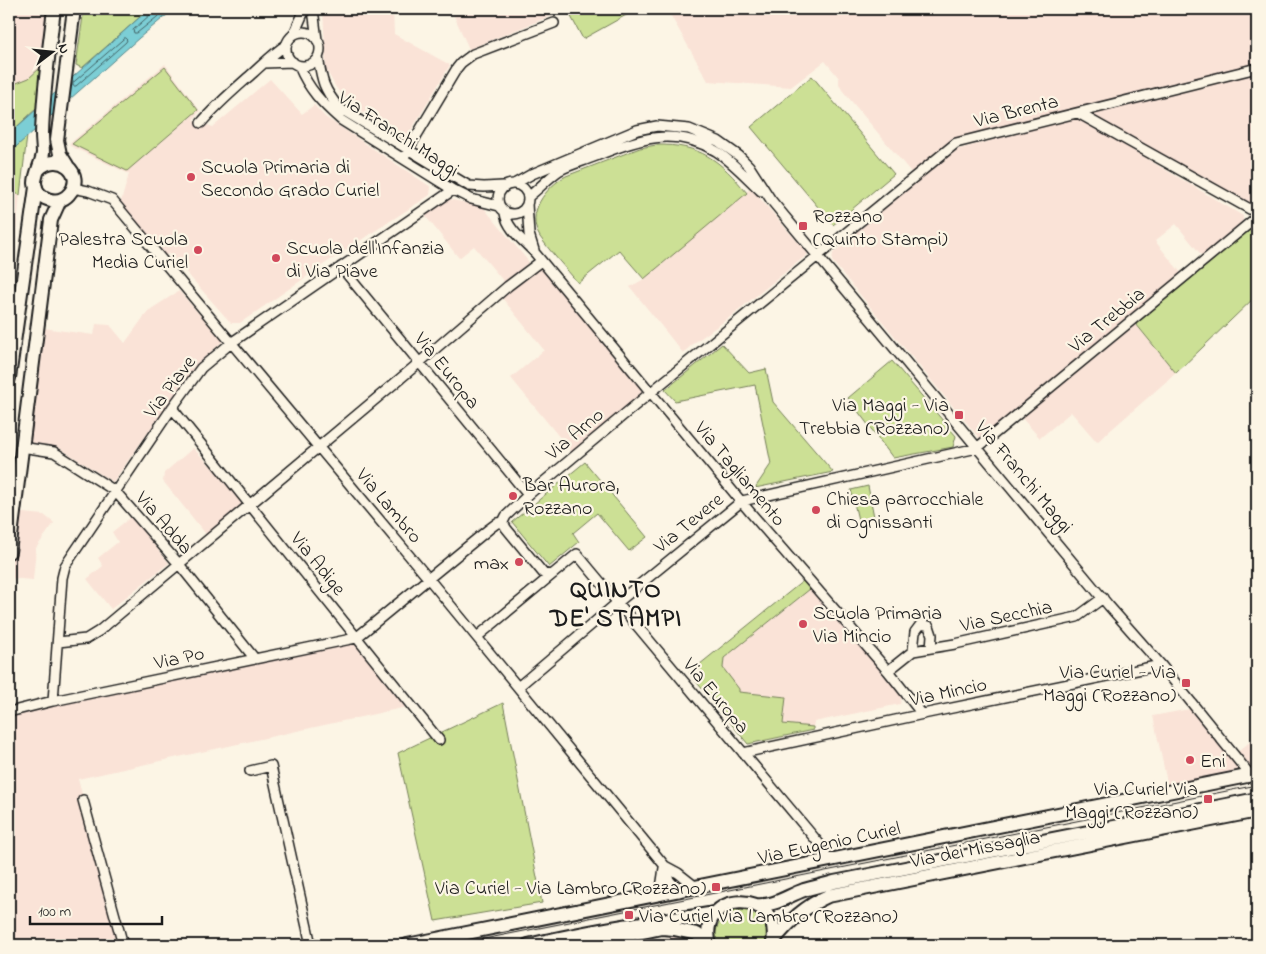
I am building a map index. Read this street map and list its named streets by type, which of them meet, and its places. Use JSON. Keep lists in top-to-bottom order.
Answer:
{
  "streets": {
    "main road": ["Via Eugenio Curiel", "Via dei Missaglia"],
    "street": [
      "Via Brenta",
      "Via Franchi Maggi",
      "Via Trebbia",
      "Via Europa",
      "Via Piave",
      "Via Arno",
      "Via Tagliamento",
      "Via Lambro",
      "Via Adda",
      "Via Tevere",
      "Via Adige",
      "Via Secchia",
      "Via Po",
      "Via Mincio"
    ]
  },
  "crossings": [
    ["Via Brenta", "Via Franchi Maggi"],
    ["Via Brenta", "Via Arno"],
    ["Via Franchi Maggi", "Via Trebbia"],
    ["Via Franchi Maggi", "Via Piave"],
    ["Via Franchi Maggi", "Via Arno"],
    ["Via Franchi Maggi", "Via Tagliamento"],
    ["Via Franchi Maggi", "Via Tevere"],
    ["Via Franchi Maggi", "Via Secchia"],
    ["Via Franchi Maggi", "Via Mincio"],
    ["Via Franchi Maggi", "Via Eugenio Curiel"],
    ["Via Trebbia", "Via Tevere"],
    ["Via Europa", "Via Piave"],
    ["Via Europa", "Via Arno"],
    ["Via Europa", "Via Tevere"],
    ["Via Europa", "Via Mincio"],
    ["Via Europa", "Via Eugenio Curiel"],
    ["Via Piave", "Via Lambro"],
    ["Via Piave", "Via Adda"],
    ["Via Piave", "Via Adige"],
    ["Via Piave", "Via Po"],
    ["Via Arno", "Via Tagliamento"],
    ["Via Arno", "Via Lambro"],
    ["Via Arno", "Via Adige"],
    ["Via Arno", "Via Po"],
    ["Via Tagliamento", "Via Tevere"],
    ["Via Tagliamento", "Via Secchia"],
    ["Via Tagliamento", "Via Mincio"],
    ["Via Lambro", "Via Tevere"],
    ["Via Adda", "Via Po"],
    ["Via Adige", "Via Po"]
  ],
  "districts": ["QUINTO DE' STAMPI"],
  "places": {
    "other": [
      "Scuola Primaria di Secondo Grado Curiel",
      "Palestra Scuola Media Curiel",
      "Scuola dell'Infanzia di Via Piave",
      "Bar Aurora, Rozzano",
      "Chiesa parrocchiale di Ognissanti",
      "max",
      "Scuola Primaria Via Mincio",
      "Eni"
    ],
    "transit": [
      "Rozzano (Quinto Stampi)",
      "Via Maggi - Via Trebbia (Rozzano)",
      "Via Curiel - Via Maggi (Rozzano)",
      "Via Curiel Via Maggi (Rozzano)",
      "Via Curiel - Via Lambro (Rozzano)",
      "Via Curiel Via Lambro (Rozzano)"
    ]
  },
  "scale_bar": "100 m",
  "north": "right"
}
